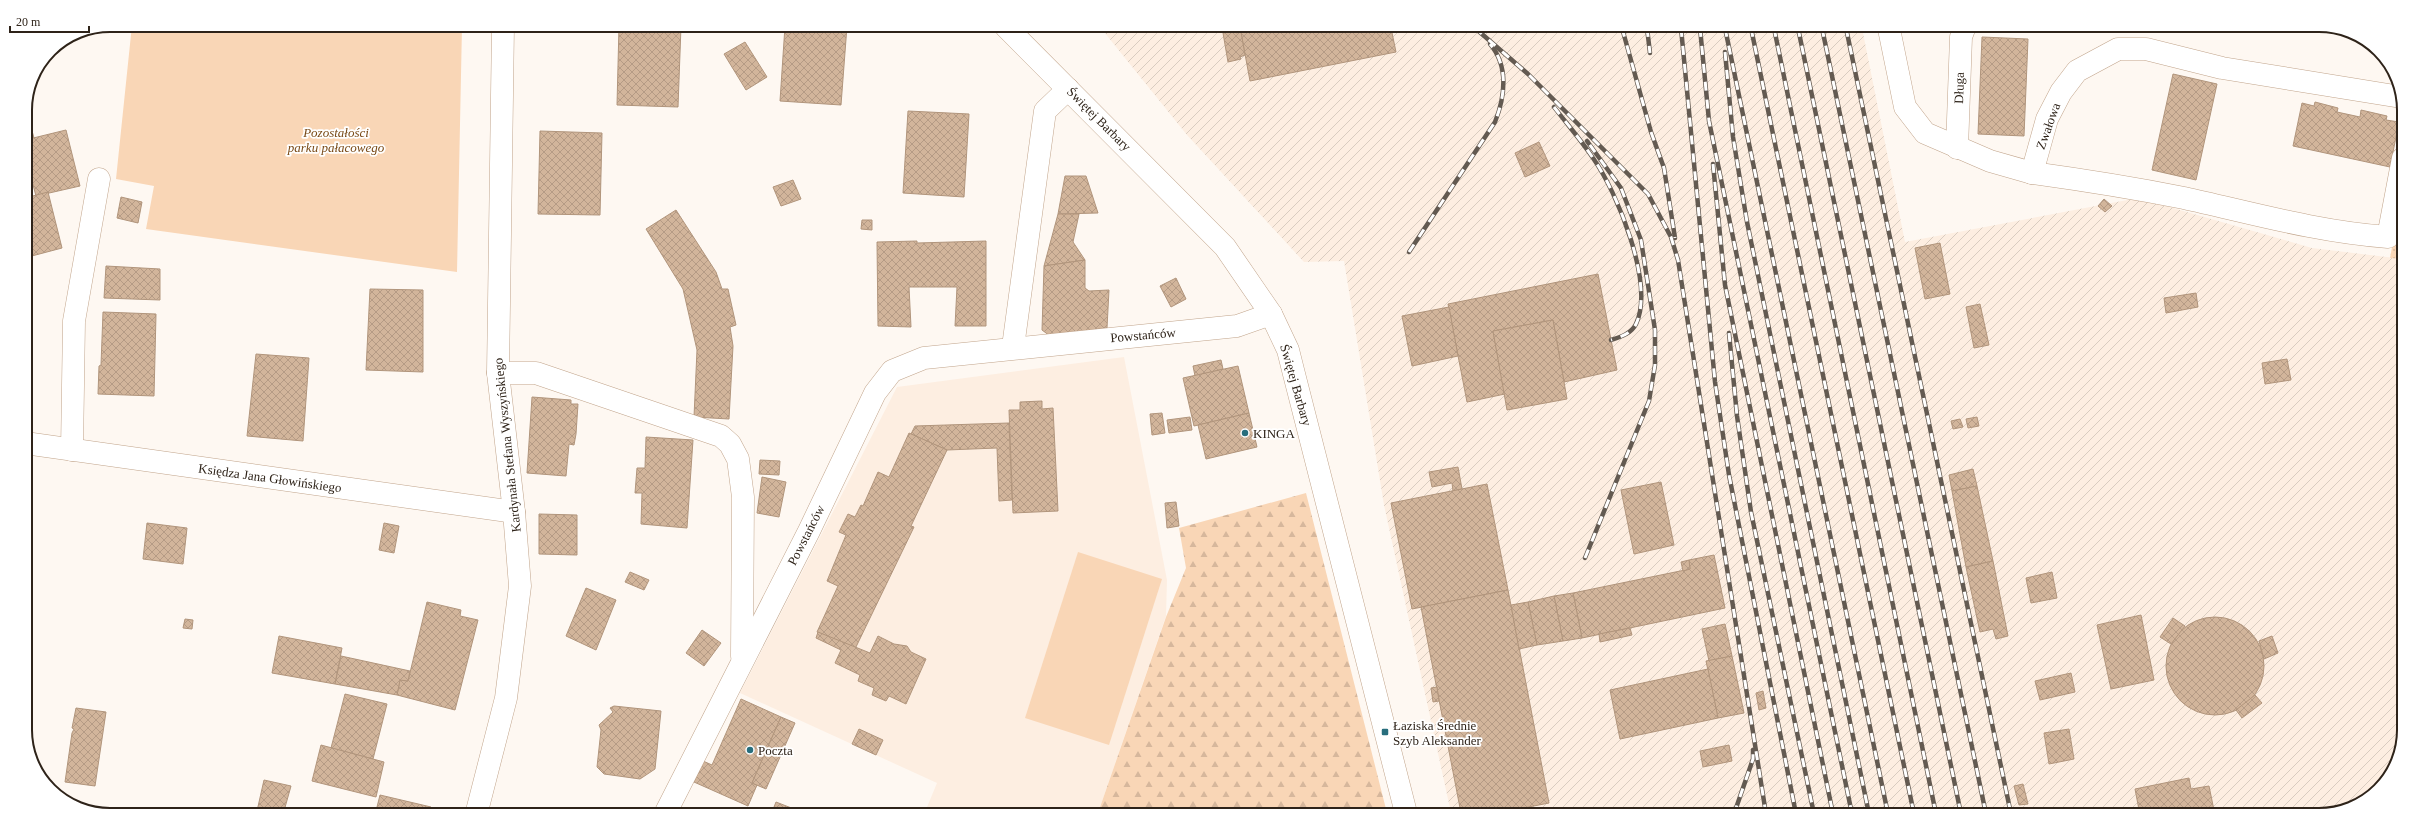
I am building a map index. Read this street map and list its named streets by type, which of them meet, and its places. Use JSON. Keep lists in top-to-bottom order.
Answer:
{
  "streets": {
    "street": [
      "Długa",
      "Świętej Barbary",
      "Zwałowa",
      "Powstańców",
      "Kardynała Stefana Wyszyńskiego",
      "Księdza Jana Głowińskiego"
    ]
  },
  "crossings": [
    ["Świętej Barbary", "Powstańców"],
    ["Kardynała Stefana Wyszyńskiego", "Księdza Jana Głowińskiego"]
  ],
  "parks": ["Pozostałości parku pałacowego"],
  "places": {
    "other": ["KINGA", "Poczta"],
    "transit": ["Łaziska Średnie Szyb Aleksander"]
  },
  "scale_bar": "20 m"
}
